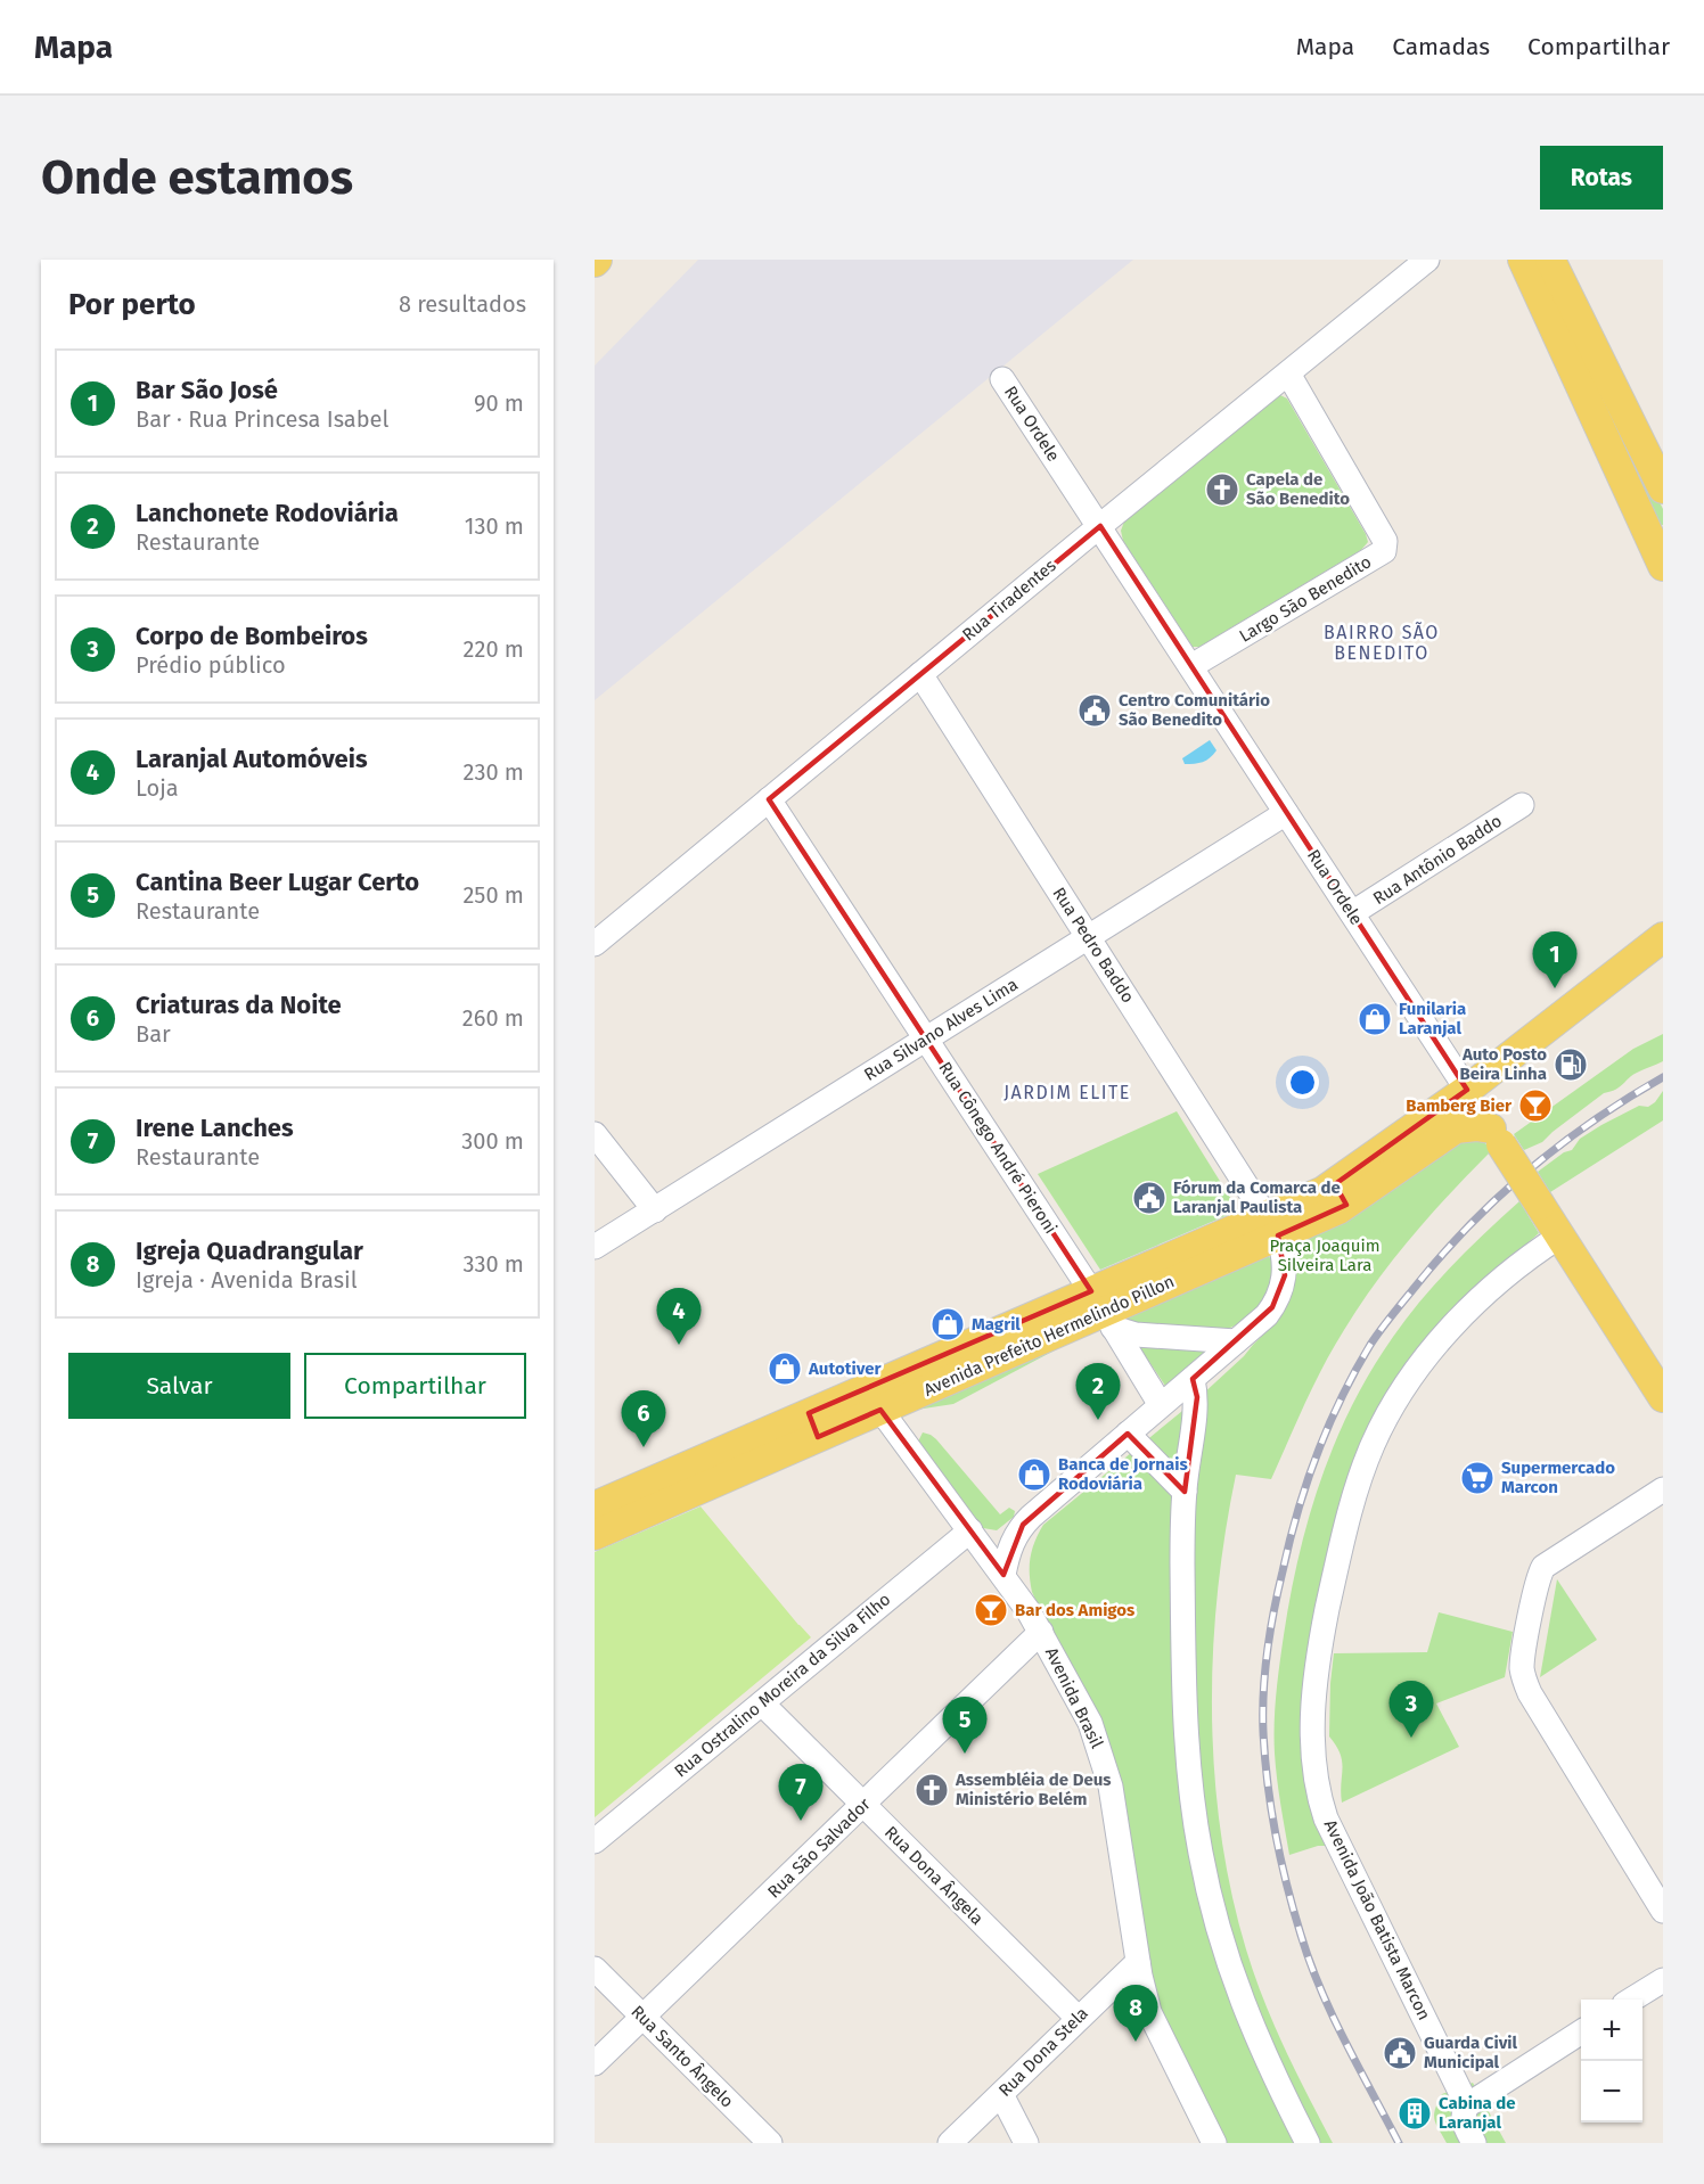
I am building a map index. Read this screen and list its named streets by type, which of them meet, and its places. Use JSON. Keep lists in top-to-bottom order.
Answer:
{
  "streets": {
    "main road": ["Rua Ordele", "Avenida Prefeito Hermelindo Pillon"],
    "street": [
      "Largo São Benedito",
      "Rua Tiradentes",
      "Rua Antônio Baddo",
      "Rua Pedro Baddo",
      "Rua Silvano Alves Lima",
      "Rua Cônego André Pieroni",
      "Rua Ostralino Moreira da Silva Filho",
      "Avenida Brasil",
      "Rua São Salvador",
      "Rua Dona Ângela",
      "Avenida João Batista Marcon",
      "Rua Dona Stela",
      "Rua Santo Ângelo"
    ]
  },
  "crossings": [
    ["Rua Ordele", "Largo São Benedito"],
    ["Rua Ordele", "Rua Tiradentes"],
    ["Rua Ordele", "Rua Antônio Baddo"],
    ["Rua Ordele", "Rua Silvano Alves Lima"],
    ["Rua Ordele", "Avenida Prefeito Hermelindo Pillon"],
    ["Rua Ordele", "Avenida João Batista Marcon"],
    ["Largo São Benedito", "Rua Tiradentes"],
    ["Rua Tiradentes", "Rua Pedro Baddo"],
    ["Rua Tiradentes", "Rua Cônego André Pieroni"],
    ["Rua Pedro Baddo", "Rua Silvano Alves Lima"],
    ["Rua Pedro Baddo", "Avenida Prefeito Hermelindo Pillon"],
    ["Rua Silvano Alves Lima", "Rua Cônego André Pieroni"],
    ["Rua Cônego André Pieroni", "Avenida Prefeito Hermelindo Pillon"],
    ["Avenida Prefeito Hermelindo Pillon", "Avenida Brasil"],
    ["Rua Ostralino Moreira da Silva Filho", "Avenida Brasil"],
    ["Rua Ostralino Moreira da Silva Filho", "Rua Dona Ângela"],
    ["Avenida Brasil", "Rua São Salvador"],
    ["Avenida Brasil", "Rua Dona Stela"],
    ["Rua São Salvador", "Rua Dona Ângela"],
    ["Rua São Salvador", "Rua Santo Ângelo"],
    ["Rua Dona Ângela", "Rua Dona Stela"]
  ],
  "districts": ["BAIRRO SÃO BENEDITO", "JARDIM ELITE"],
  "parks": ["Praça Joaquim Silveira Lara"],
  "places": {
    "church": ["Capela de São Benedito", "Assembléia de Deus Ministério Belém"],
    "public building": ["Centro Comunitário São Benedito", "Fórum da Comarca de Laranjal Paulista", "Guarda Civil Municipal"],
    "shop": [
      "Funilaria Laranjal",
      "Magril",
      "Autotiver",
      "Banca de Jornais Rodoviária"
    ],
    "fuel station": ["Auto Posto Beira Linha"],
    "bar": ["Bamberg Bier", "Bar dos Amigos"],
    "supermarket": ["Supermercado Marcon"],
    "building": ["Cabina de Laranjal"]
  },
  "page": {
    "header": "Mapa",
    "nav": ["Mapa", "Camadas", "Compartilhar"],
    "buttons": [
      "Rotas",
      ["Salvar", "Compartilhar"]
    ],
    "title": "Onde estamos",
    "heading": ["Por perto", "8 resultados"],
    "list": [
      {
        "mark": "1",
        "name": "Bar São José",
        "note": "Bar · Rua Princesa Isabel",
        "value": "90 m"
      },
      {
        "mark": "2",
        "name": "Lanchonete Rodoviária",
        "note": "Restaurante",
        "value": "130 m"
      },
      {
        "mark": "3",
        "name": "Corpo de Bombeiros",
        "note": "Prédio público",
        "value": "220 m"
      },
      {
        "mark": "4",
        "name": "Laranjal Automóveis",
        "note": "Loja",
        "value": "230 m"
      },
      {
        "mark": "5",
        "name": "Cantina Beer Lugar Certo",
        "note": "Restaurante",
        "value": "250 m"
      },
      {
        "mark": "6",
        "name": "Criaturas da Noite",
        "note": "Bar",
        "value": "260 m"
      },
      {
        "mark": "7",
        "name": "Irene Lanches",
        "note": "Restaurante",
        "value": "300 m"
      },
      {
        "mark": "8",
        "name": "Igreja Quadrangular",
        "note": "Igreja · Avenida Brasil",
        "value": "330 m"
      }
    ],
    "pins": [
      "1",
      "4",
      "2",
      "6",
      "3",
      "5",
      "7",
      "8"
    ],
    "map_buttons": ["+", "−"]
  }
}
